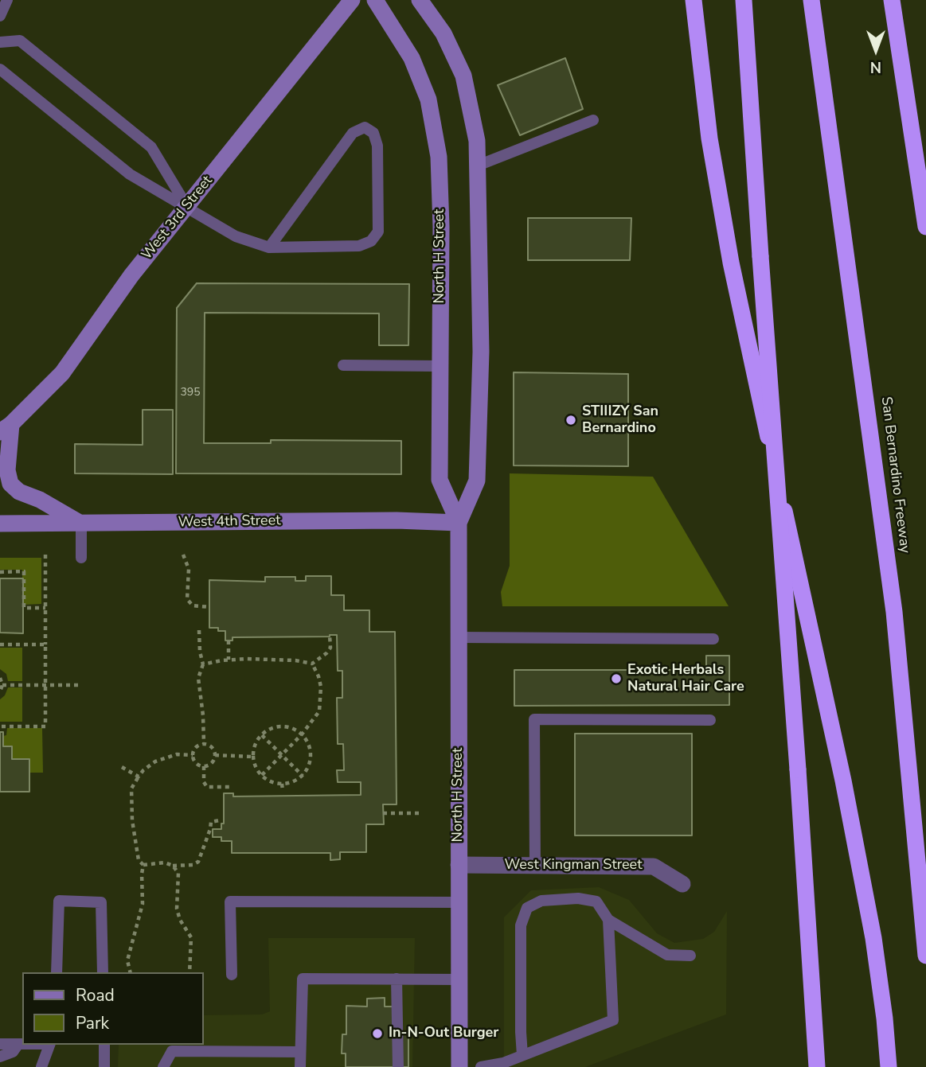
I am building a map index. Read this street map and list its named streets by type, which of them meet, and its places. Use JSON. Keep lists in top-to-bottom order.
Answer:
{
  "streets": {
    "highway": ["San Bernardino Freeway"],
    "main road": ["West 3rd Street", "North H Street", "West 4th Street"],
    "street": ["West Kingman Street"]
  },
  "crossings": [
    ["North H Street", "West 4th Street"],
    ["North H Street", "West Kingman Street"]
  ],
  "places": ["STIIIZY San Bernardino", "Exotic Herbals Natural Hair Care", "In-N-Out Burger"],
  "house_numbers": ["395"],
  "legend": ["Road", "Park"],
  "north": "bottom"
}
